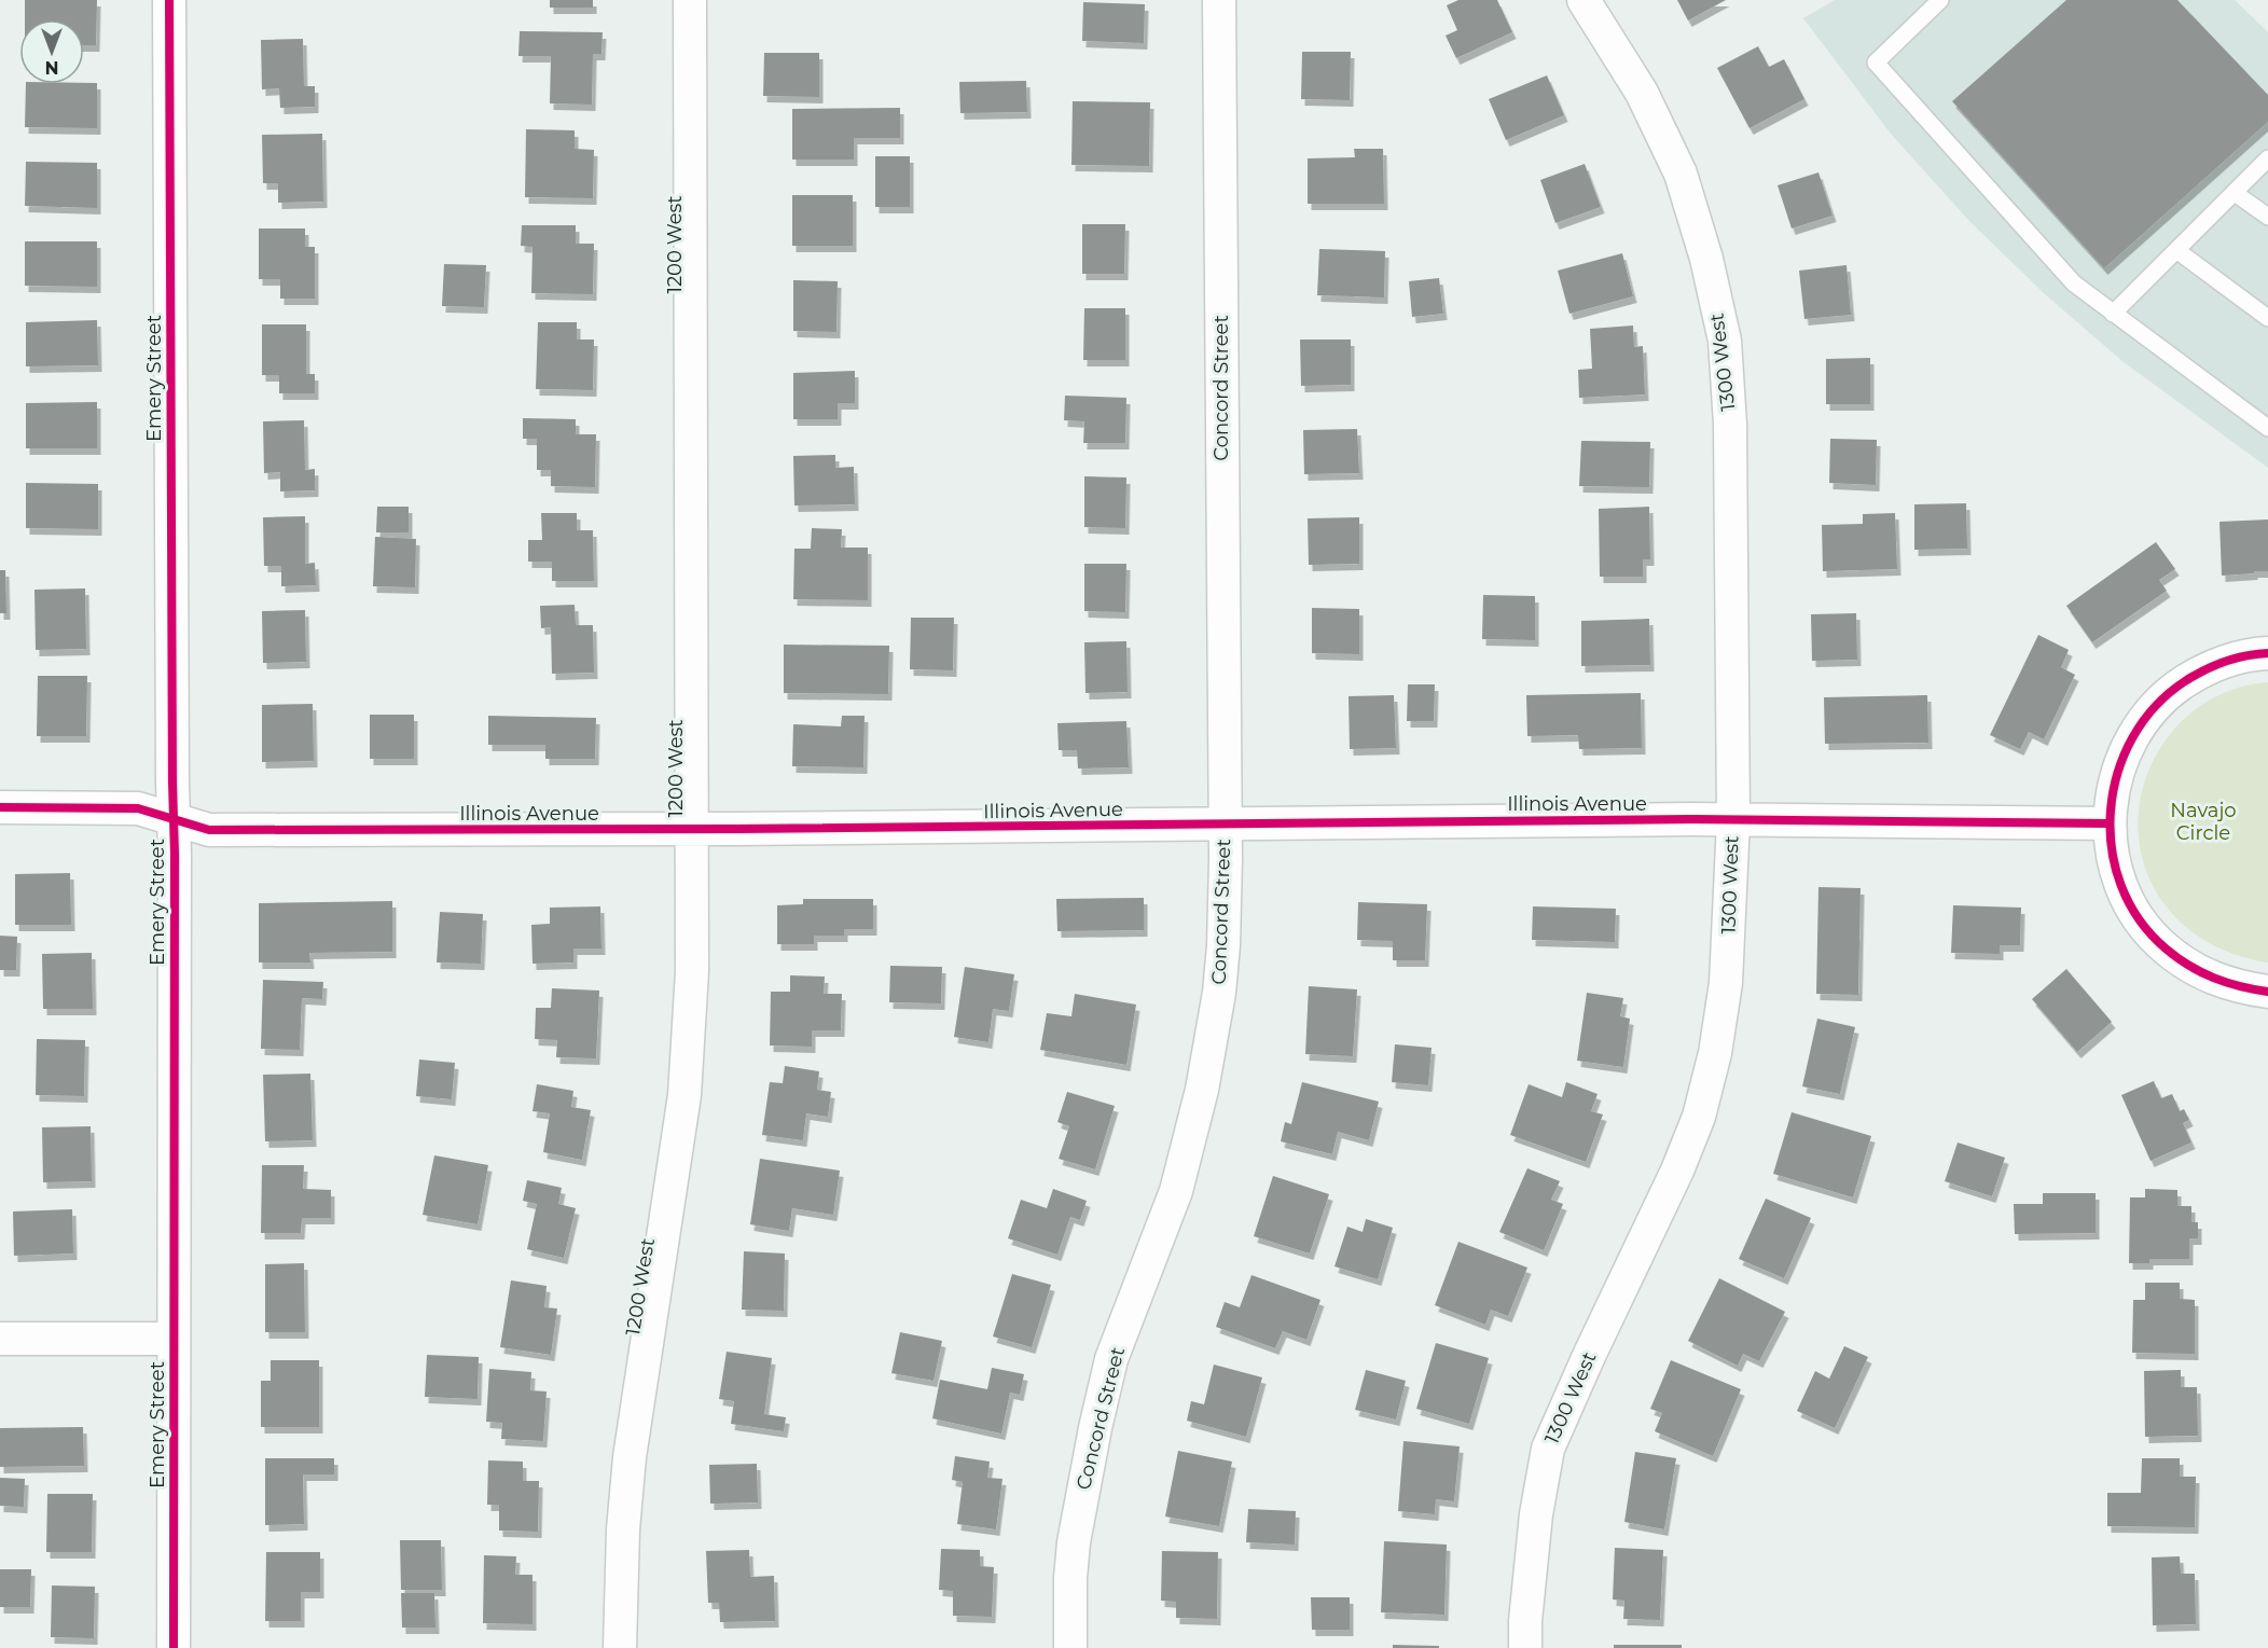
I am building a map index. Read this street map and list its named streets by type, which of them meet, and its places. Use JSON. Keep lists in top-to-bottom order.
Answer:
{
  "streets": {
    "street": [
      "1200 West",
      "1300 West",
      "Emery Street",
      "Concord Street",
      "Illinois Avenue"
    ]
  },
  "crossings": [
    ["1200 West", "Illinois Avenue"],
    ["1300 West", "Illinois Avenue"],
    ["Emery Street", "Illinois Avenue"],
    ["Concord Street", "Illinois Avenue"]
  ],
  "parks": ["Navajo Circle"],
  "north": "bottom"
}
